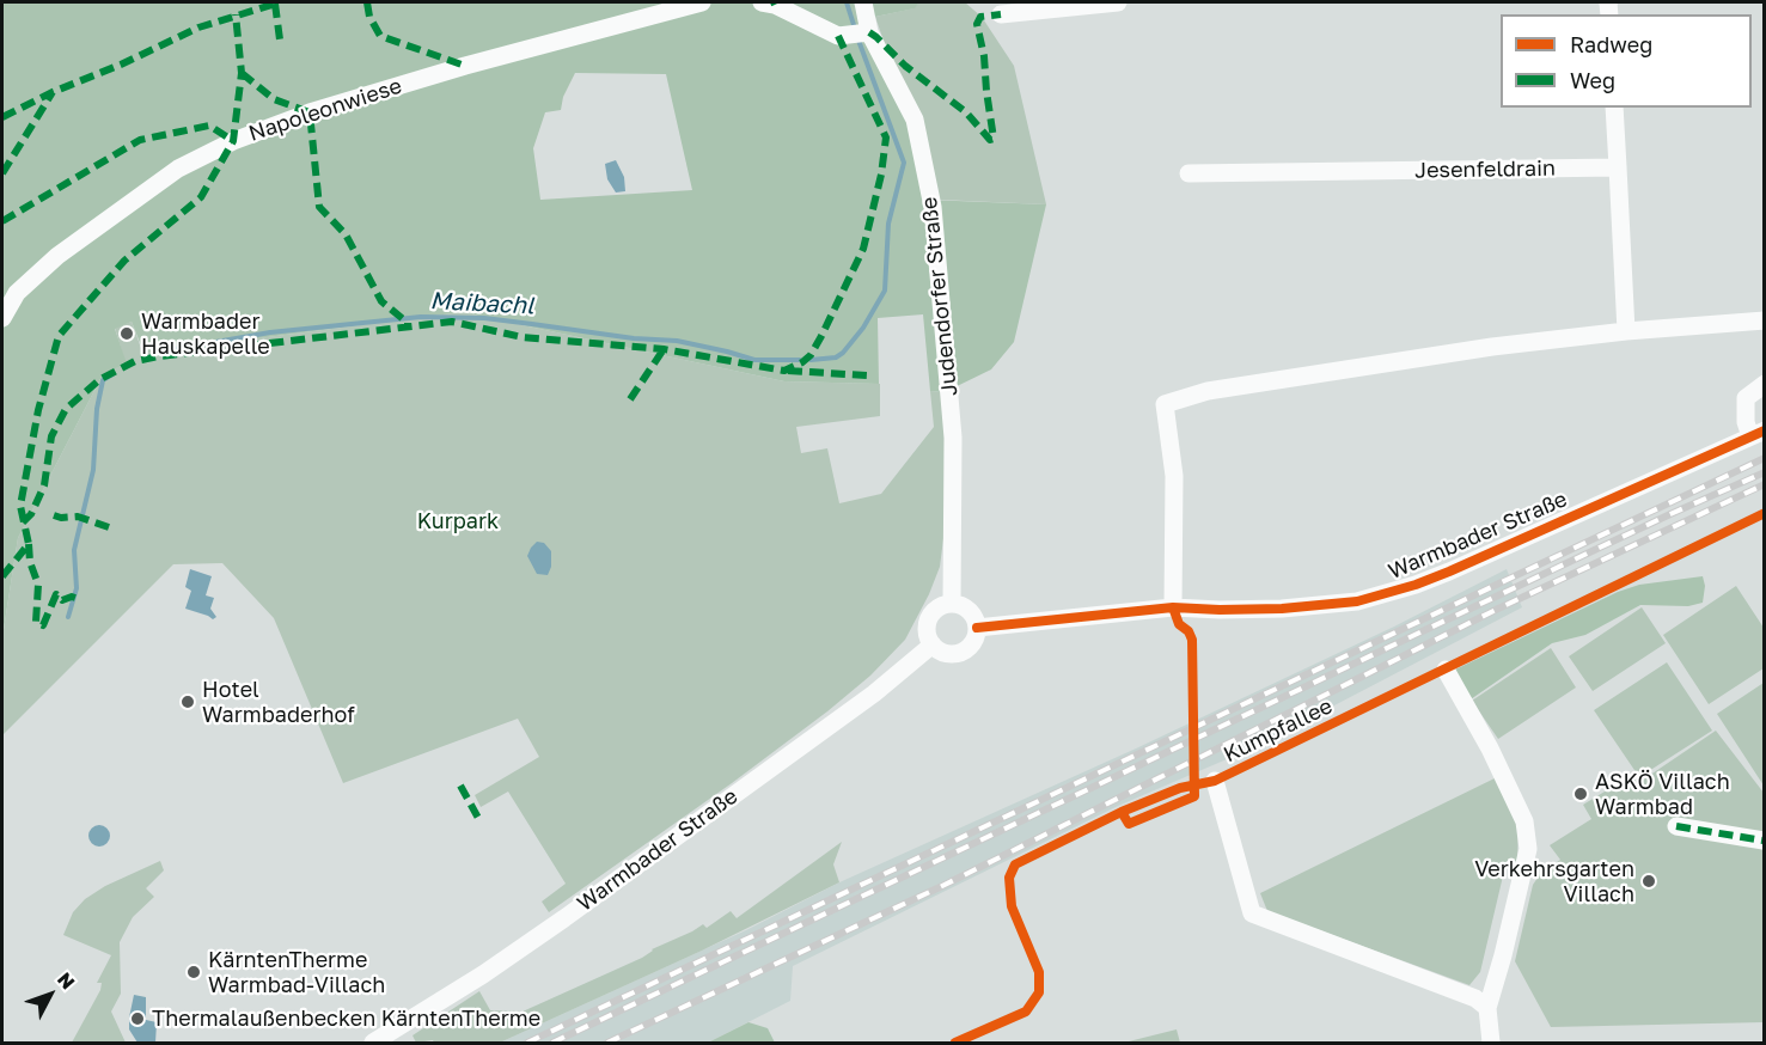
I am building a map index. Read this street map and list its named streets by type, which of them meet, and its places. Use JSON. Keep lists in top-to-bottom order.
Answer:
{
  "streets": {
    "street": [
      "Napoleonwiese",
      "Jesenfeldrain",
      "Judendorfer Straße",
      "Warmbader Straße",
      "Kumpfallee"
    ]
  },
  "crossings": [
    ["Judendorfer Straße", "Warmbader Straße"]
  ],
  "water": ["Maibachl"],
  "parks": ["Kurpark"],
  "places": [
    "Warmbader Hauskapelle",
    "Hotel Warmbaderhof",
    "ASKÖ Villach Warmbad",
    "Verkehrsgarten Villach",
    "KärntenTherme Warmbad-Villach",
    "Thermalaußenbecken KärntenTherme"
  ],
  "legend": ["Radweg", "Weg"],
  "north": "top right"
}
